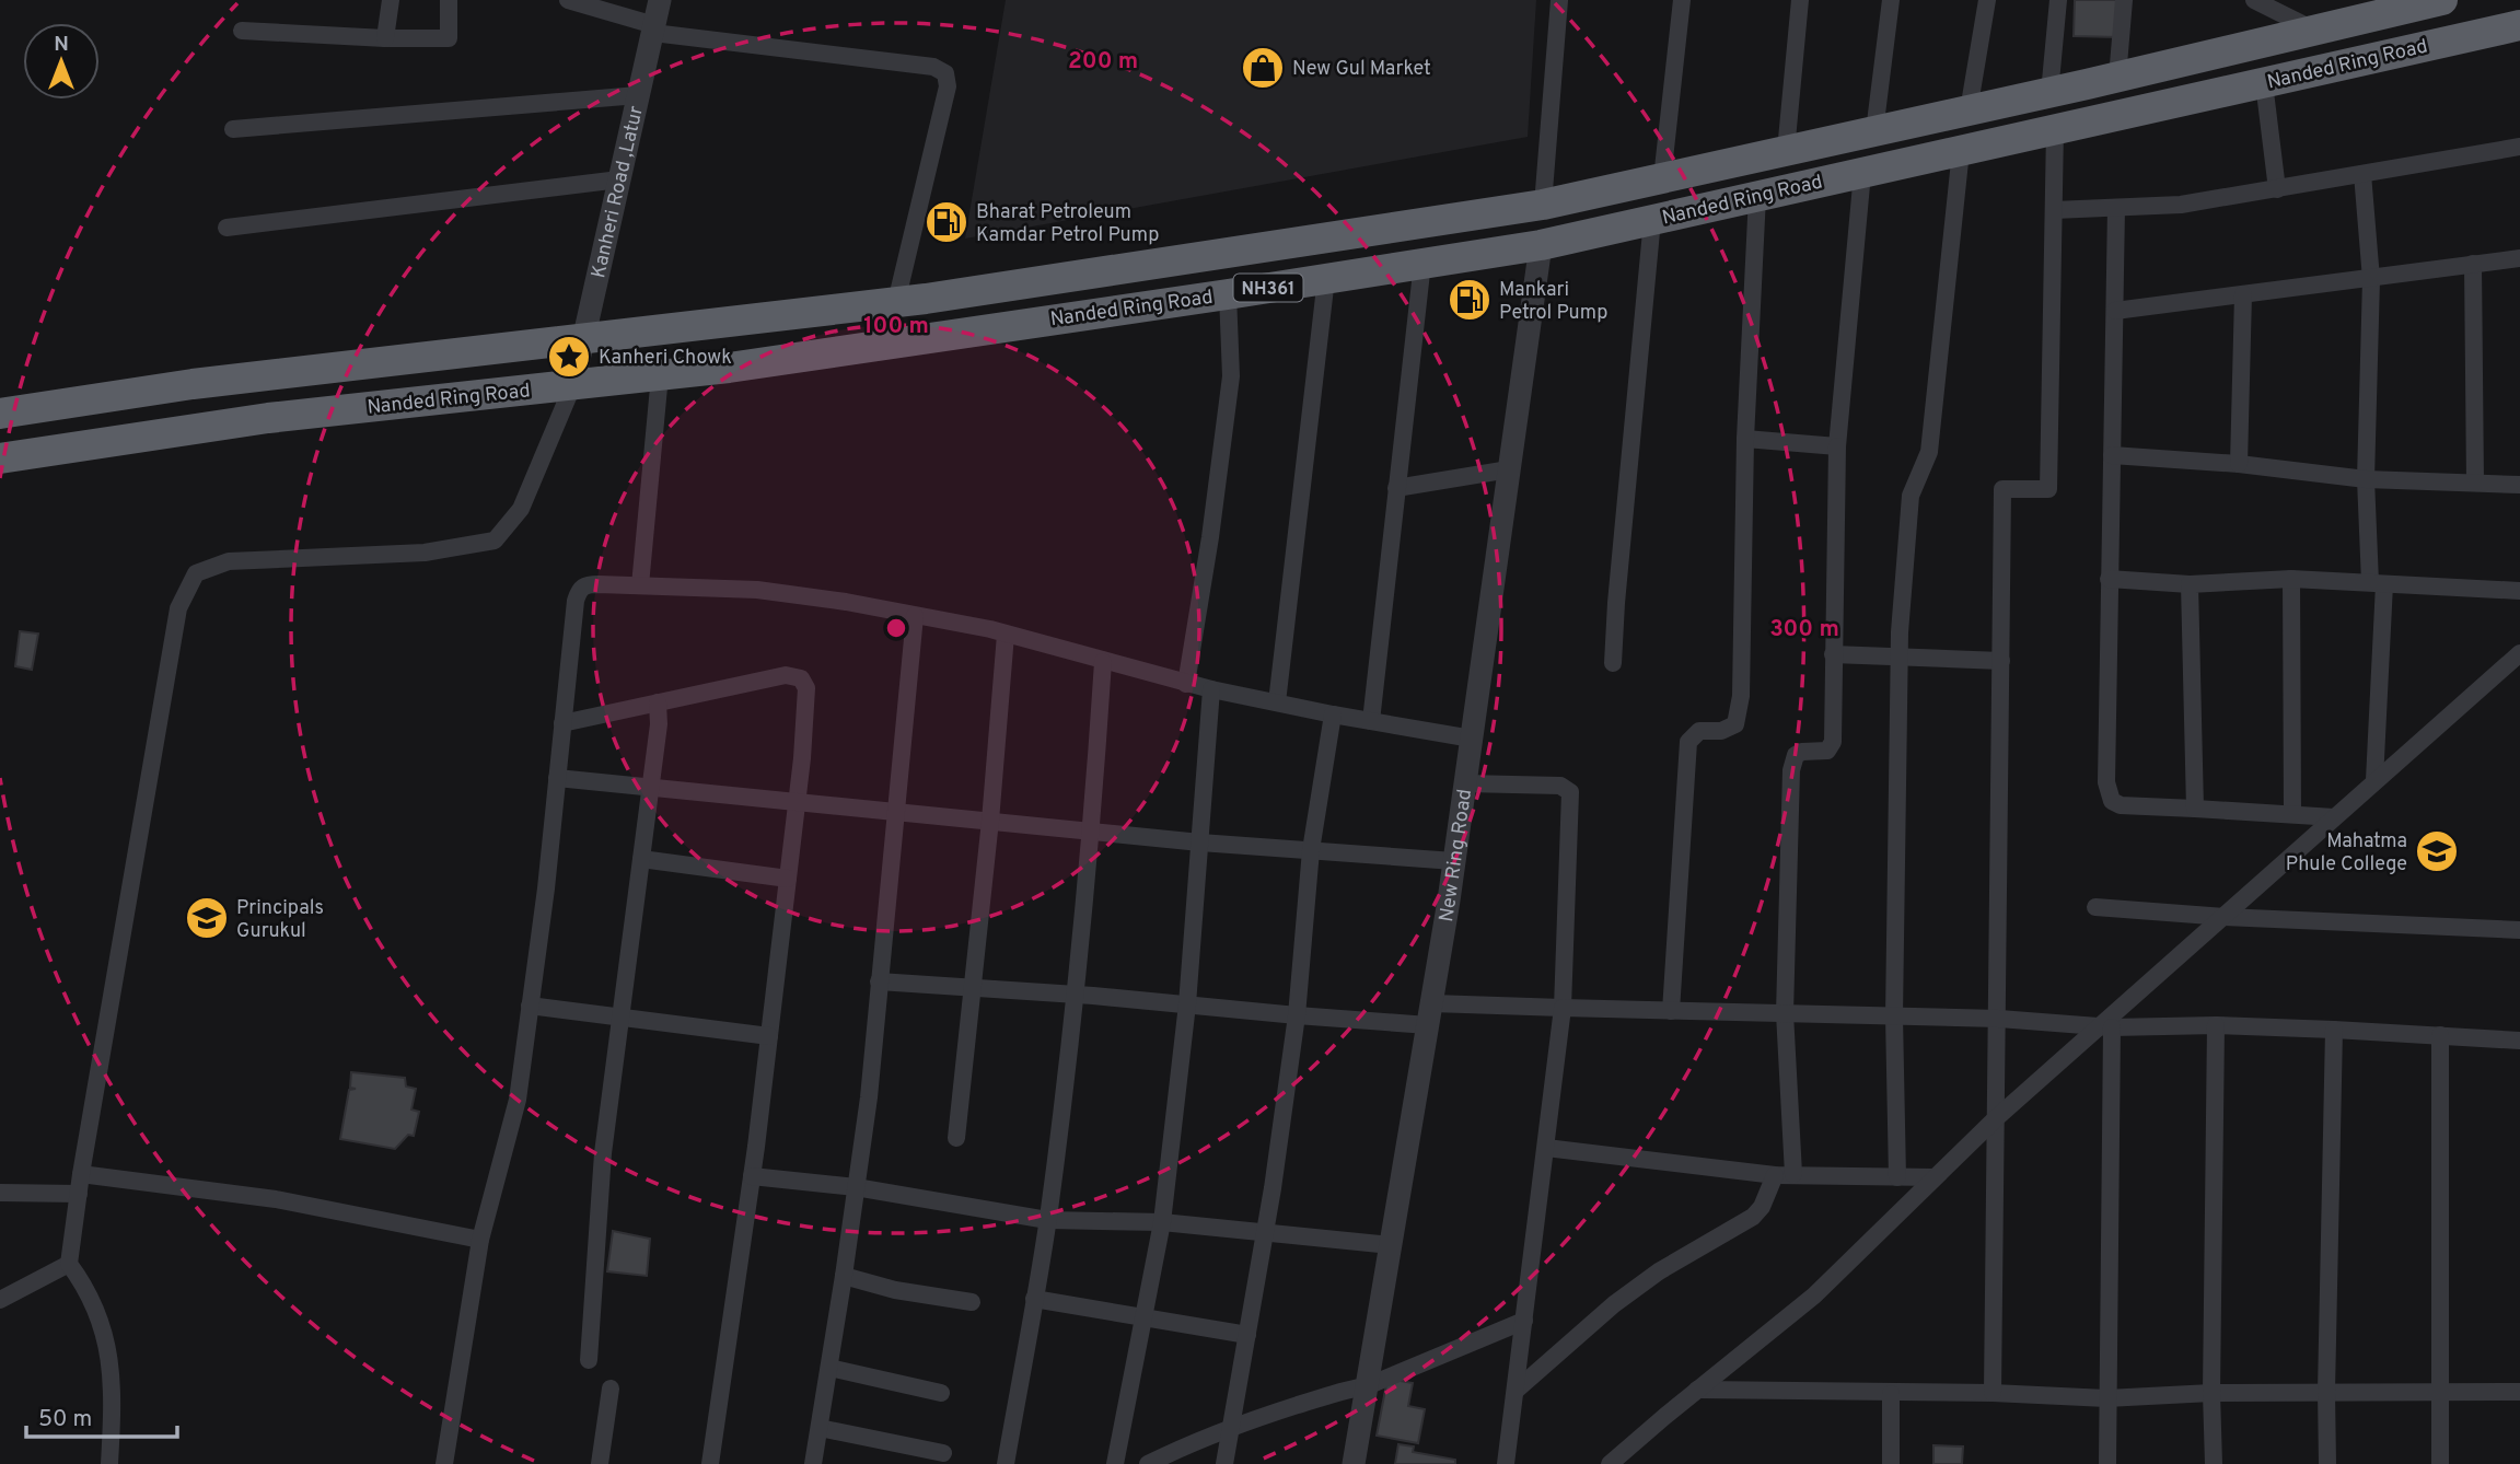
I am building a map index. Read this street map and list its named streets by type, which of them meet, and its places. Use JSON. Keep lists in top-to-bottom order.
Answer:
{
  "streets": {
    "highway": ["Nanded Ring Road", "NH361"],
    "street": ["Kanheri Road ,Latur", "New Ring Road"]
  },
  "crossings": [
    ["Nanded Ring Road", "Kanheri Road ,Latur"],
    ["Nanded Ring Road", "New Ring Road"],
    ["Kanheri Road ,Latur", "NH361"]
  ],
  "places": {
    "shop": ["New Gul Market"],
    "fuel station": ["Bharat Petroleum Kamdar Petrol Pump", "Mankari Petrol Pump"],
    "place": ["Kanheri Chowk"],
    "school or university": ["Mahatma Phule College", "Principals Gurukul"]
  },
  "scale_bar": "50 m",
  "north": "top",
  "rings": ["200 m", "100 m", "300 m"]
}
